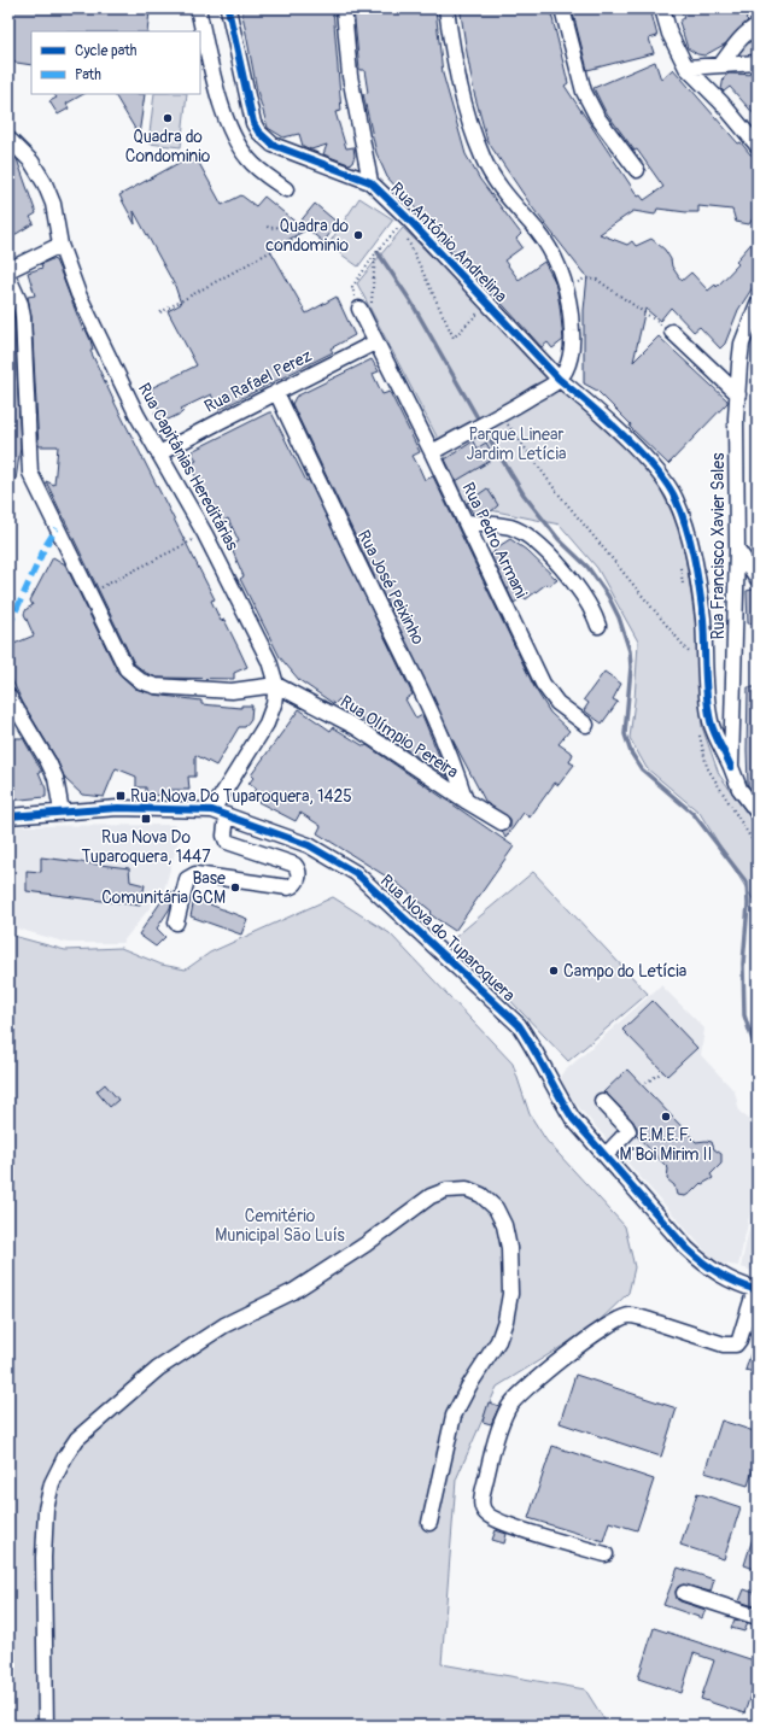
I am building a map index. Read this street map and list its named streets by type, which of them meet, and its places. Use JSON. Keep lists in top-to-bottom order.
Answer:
{
  "streets": {
    "street": [
      "Rua Antônio Andrelina",
      "Rua Rafael Perez",
      "Rua Capitânias Hereditárias",
      "Rua Pedro Armani",
      "Rua Francisco Xavier Sales",
      "Rua José Peixinho",
      "Rua Olímpio Pereira",
      "Rua Nova do Tuparoquera"
    ]
  },
  "crossings": [
    ["Rua Antônio Andrelina", "Rua Francisco Xavier Sales"],
    ["Rua Rafael Perez", "Rua Capitânias Hereditárias"],
    ["Rua Rafael Perez", "Rua Pedro Armani"],
    ["Rua Rafael Perez", "Rua José Peixinho"],
    ["Rua Capitânias Hereditárias", "Rua Olímpio Pereira"],
    ["Rua Capitânias Hereditárias", "Rua Nova do Tuparoquera"],
    ["Rua José Peixinho", "Rua Olímpio Pereira"]
  ],
  "parks": ["Parque Linear Jardim Letícia", "Cemitério Municipal São Luís"],
  "places": {
    "other": [
      "Quadra do Condominio",
      "Quadra do condominio",
      "Base Comunitária GCM",
      "Campo do Letícia",
      "E.M.E.F. M'Boi Mirim II"
    ],
    "transit": ["Rua Nova Do Tuparoquera, 1425", "Rua Nova Do Tuparoquera, 1447"]
  },
  "legend": ["Cycle path", "Path"]
}
